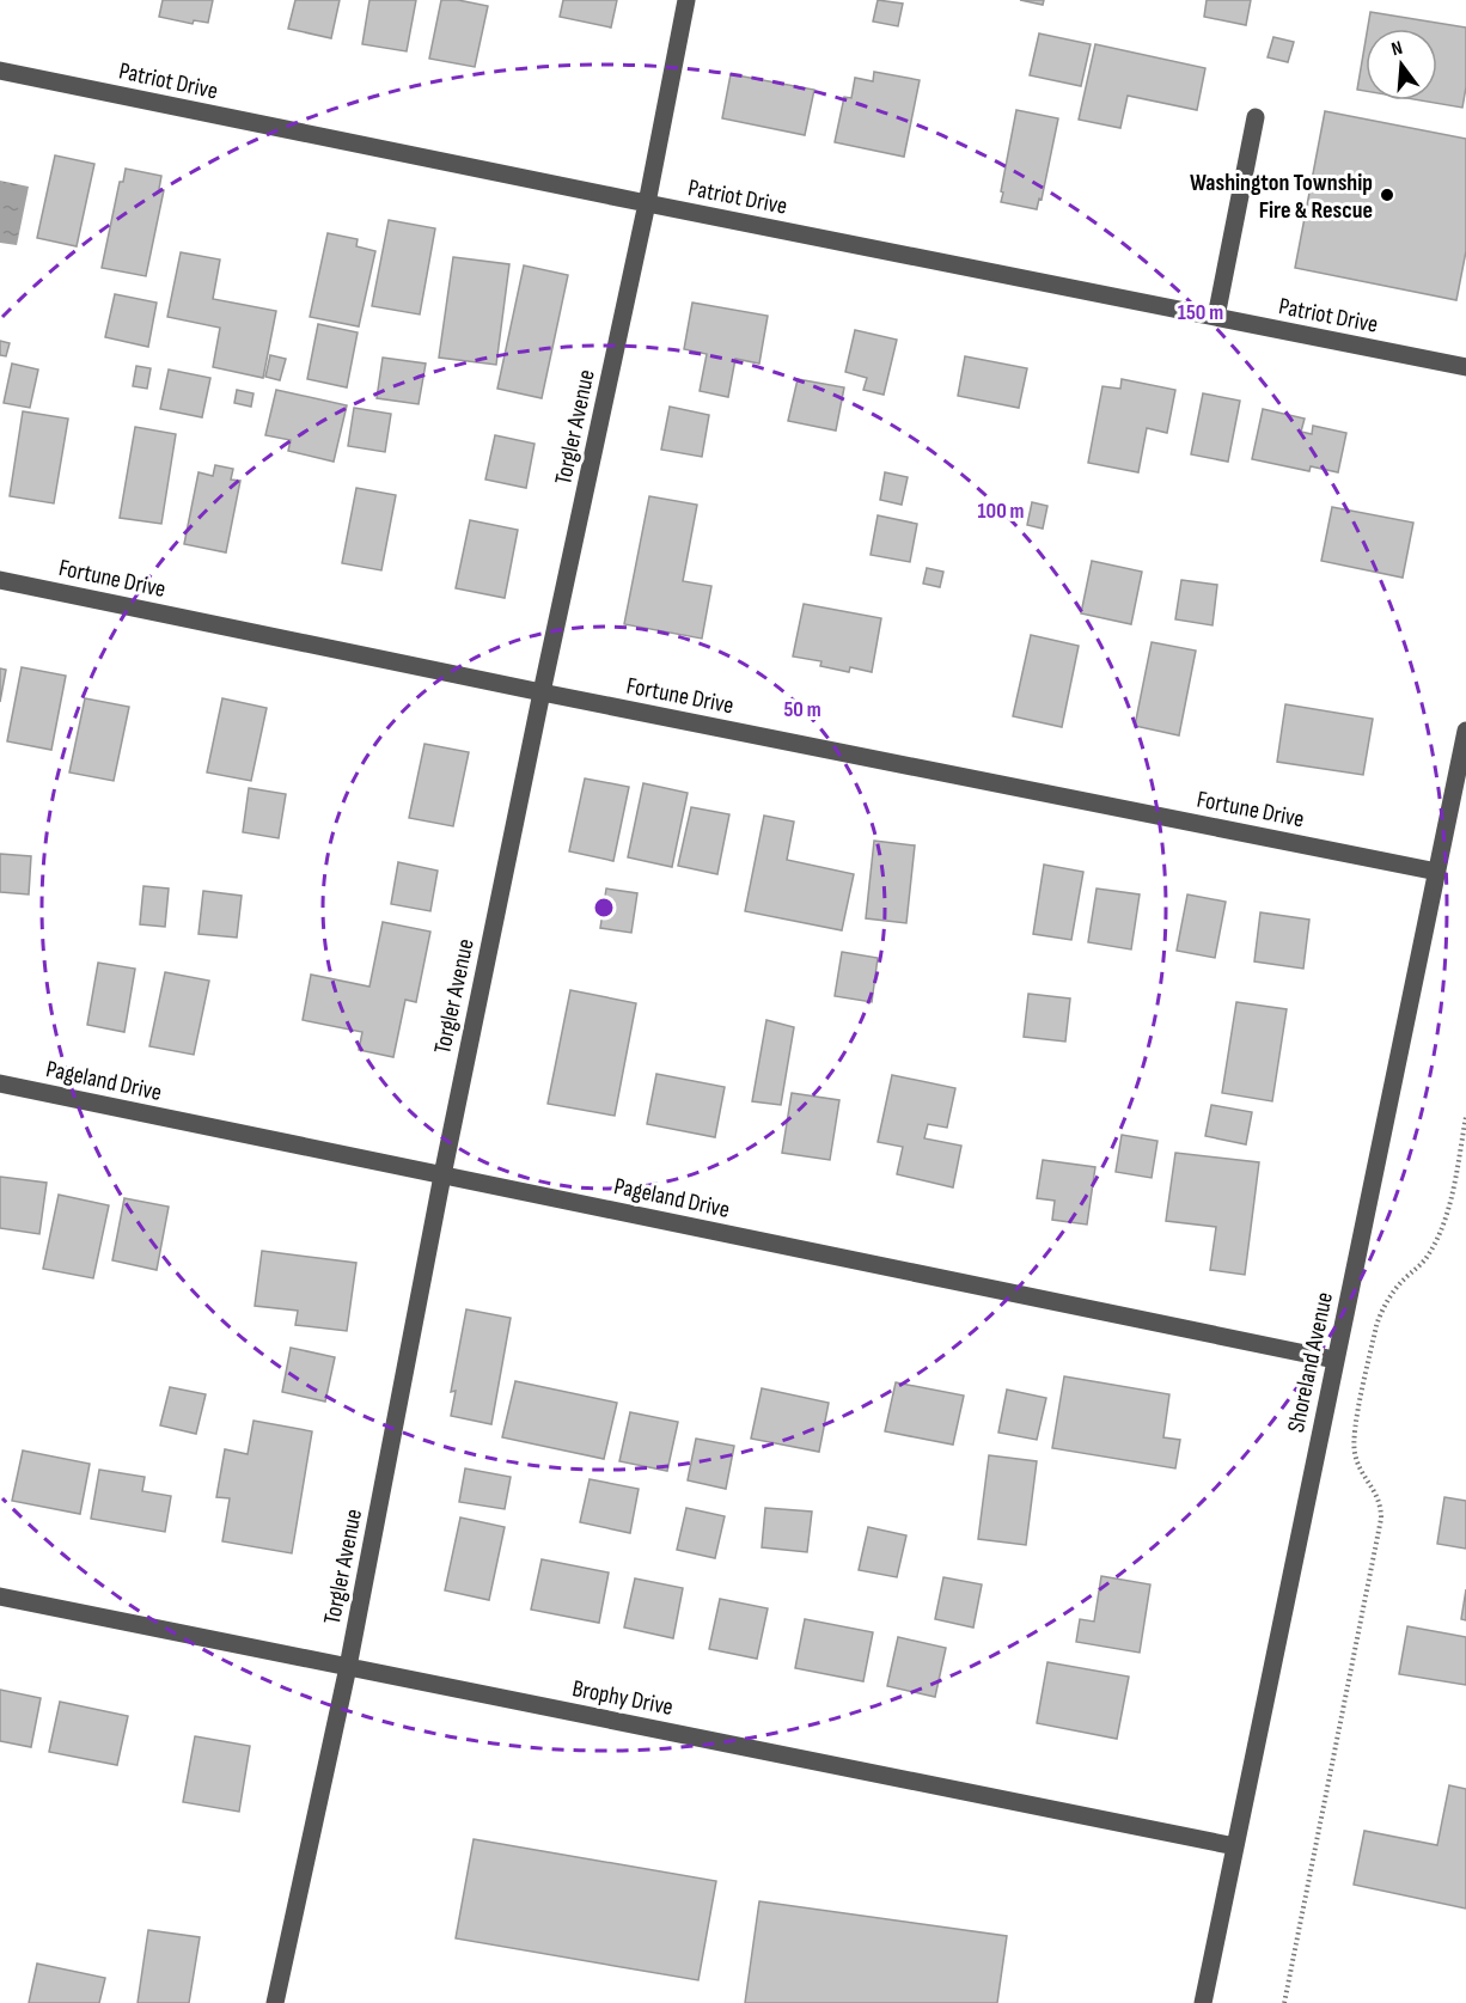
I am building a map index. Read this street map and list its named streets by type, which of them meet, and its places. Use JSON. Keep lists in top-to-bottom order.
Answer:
{
  "streets": {
    "street": [
      "Patriot Drive",
      "Torgler Avenue",
      "Fortune Drive",
      "Pageland Drive",
      "Shoreland Avenue",
      "Brophy Drive"
    ]
  },
  "crossings": [
    ["Patriot Drive", "Torgler Avenue"],
    ["Torgler Avenue", "Fortune Drive"],
    ["Torgler Avenue", "Pageland Drive"],
    ["Torgler Avenue", "Brophy Drive"],
    ["Fortune Drive", "Shoreland Avenue"],
    ["Pageland Drive", "Shoreland Avenue"],
    ["Shoreland Avenue", "Brophy Drive"]
  ],
  "places": ["Washington Township Fire & Rescue"],
  "north": "top",
  "rings": ["150 m", "100 m", "50 m"]
}
